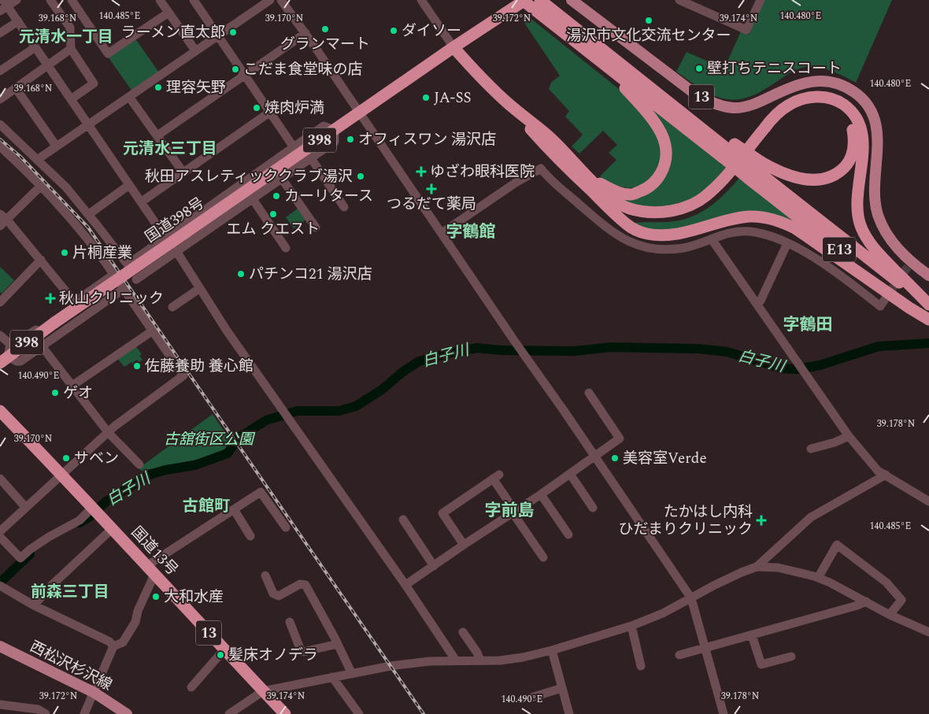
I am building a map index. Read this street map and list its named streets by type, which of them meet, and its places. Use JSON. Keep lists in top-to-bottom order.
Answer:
{
  "streets": {
    "highway": [
      "13",
      "398",
      "国道398号",
      "E13",
      "国道13号"
    ],
    "main road": ["西松沢杉沢線"]
  },
  "crossings": [
    ["国道398号", "E13"]
  ],
  "districts": [
    "元清水一丁目",
    "元清水三丁目",
    "字鶴館",
    "字鶴田",
    "古館町",
    "字前島",
    "前森三丁目"
  ],
  "water": ["白子川"],
  "parks": ["古舘街区公園"],
  "places": {
    "other": [
      "湯沢市文化交流センター",
      "グランマート",
      "ダイソー",
      "ラーメン直太郎",
      "壁打ちテニスコート",
      "こだま食堂味の店",
      "理容矢野",
      "JA-SS",
      "焼肉炉満",
      "オフィスワン 湯沢店",
      "秋田アスレティッククラブ湯沢",
      "カーリタース",
      "エム クエスト",
      "片桐産業",
      "パチンコ21 湯沢店",
      "佐藤養助 養心館",
      "ゲオ",
      "サベン",
      "美容室Verde",
      "大和水産",
      "髪床オノデラ"
    ],
    "health": [
      "ゆざわ眼科医院",
      "つるだて薬局",
      "秋山クリニック",
      "たかはし内科 ひだまりクリニック"
    ]
  },
  "coordinates": [
    "140.485°E",
    "140.480°E",
    "39.168°N",
    "39.170°N",
    "39.172°N",
    "39.174°N",
    "140.490°E",
    "39.178°N"
  ]
}
